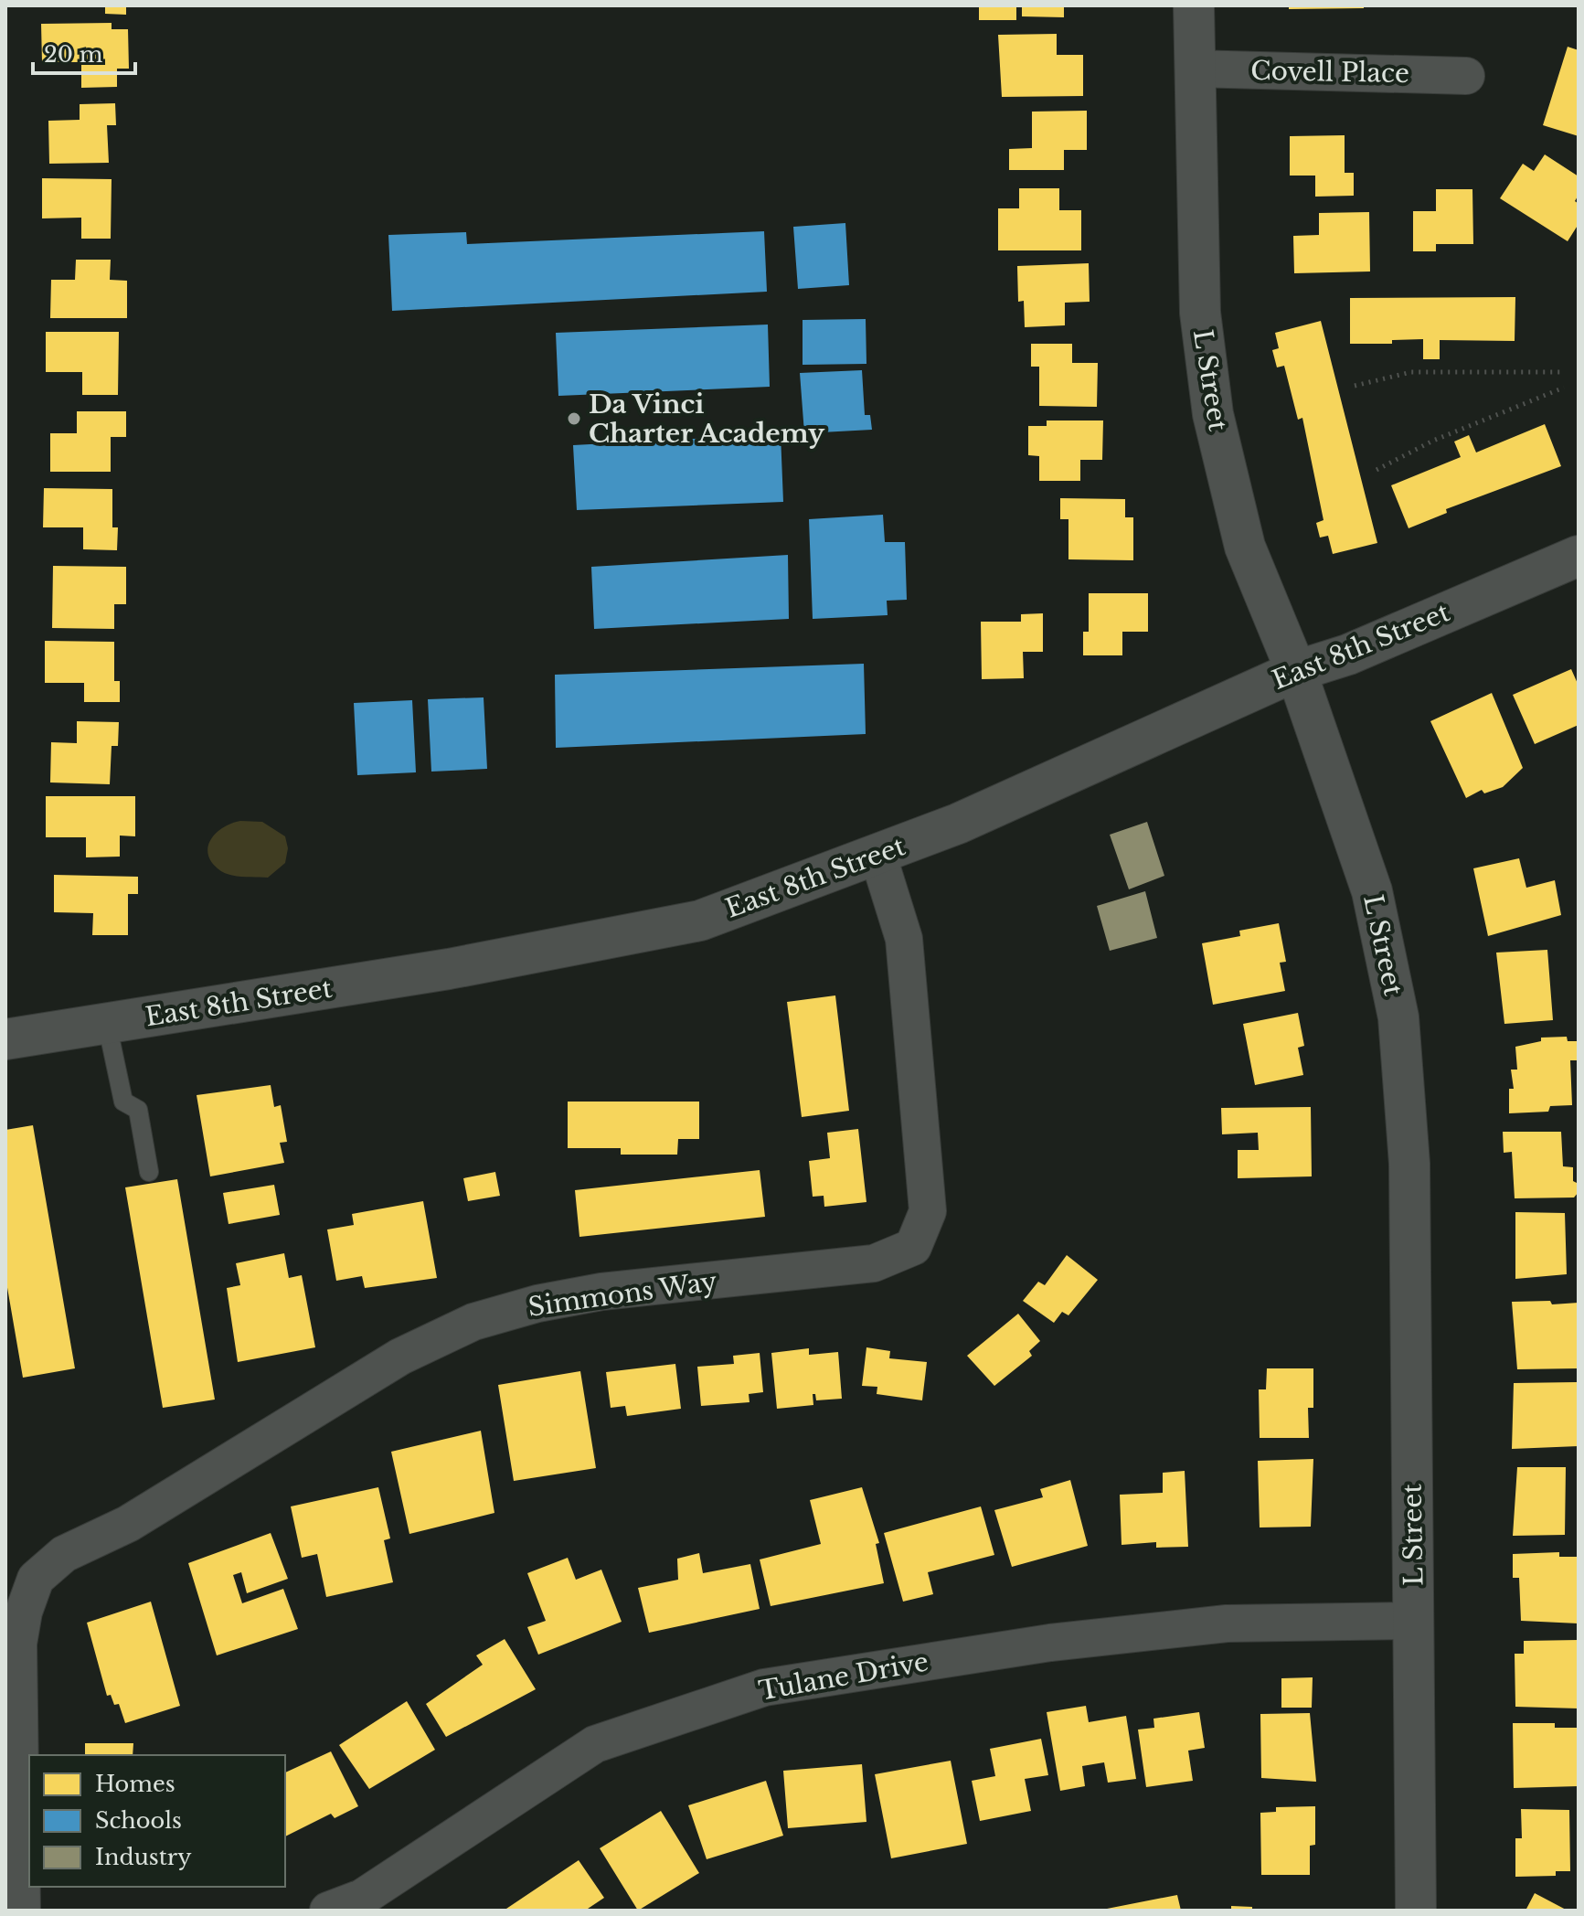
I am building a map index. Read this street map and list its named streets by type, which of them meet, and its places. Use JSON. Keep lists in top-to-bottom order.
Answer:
{
  "streets": {
    "street": [
      "Covell Place",
      "L Street",
      "East 8th Street",
      "Simmons Way",
      "Tulane Drive"
    ]
  },
  "crossings": [
    ["Covell Place", "L Street"],
    ["L Street", "East 8th Street"],
    ["L Street", "Tulane Drive"],
    ["East 8th Street", "Simmons Way"]
  ],
  "places": ["Da Vinci Charter Academy"],
  "legend": ["Homes", "Schools", "Industry"],
  "scale_bar": "20 m"
}
